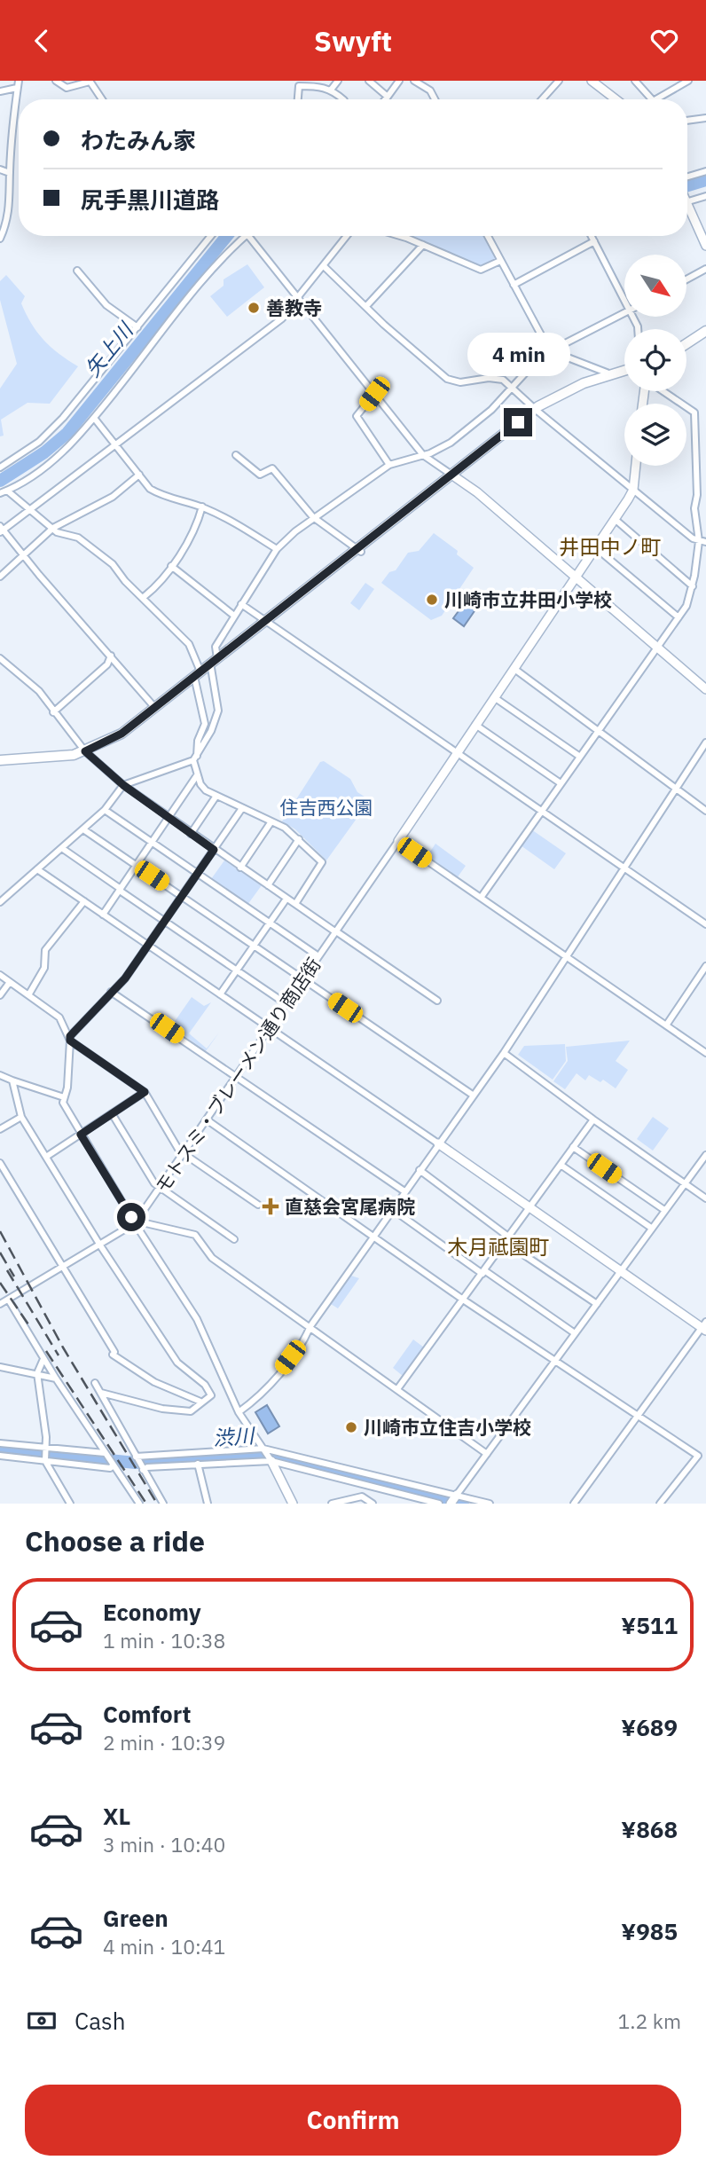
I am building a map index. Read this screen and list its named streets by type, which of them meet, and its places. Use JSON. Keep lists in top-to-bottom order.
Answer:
{
  "streets": {
    "street": ["モトスミ・ブレーメン通り商店街"]
  },
  "districts": ["井田中ノ町", "木月祗園町"],
  "water": ["矢上川", "渋川"],
  "parks": ["住吉西公園"],
  "places": {
    "other": ["善教寺", "川崎市立井田小学校", "川崎市立住吉小学校"],
    "health": ["直慈会宮尾病院"]
  },
  "north": "bottom right",
  "page": {
    "header": "Swyft",
    "banner": ["わたみん家", "尻手黒川道路"],
    "bubble": "4 min",
    "heading": "Choose a ride",
    "list": [
      {
        "name": "Economy",
        "note": "1 min · 10:38",
        "value": "¥511"
      },
      {
        "name": "Comfort",
        "note": "2 min · 10:39",
        "value": "¥689"
      },
      {
        "name": "XL",
        "note": "3 min · 10:40",
        "value": "¥868"
      },
      {
        "name": "Green",
        "note": "4 min · 10:41",
        "value": "¥985"
      }
    ],
    "pay": ["Cash", "1.2 km"],
    "buttons": "Confirm"
  }
}
